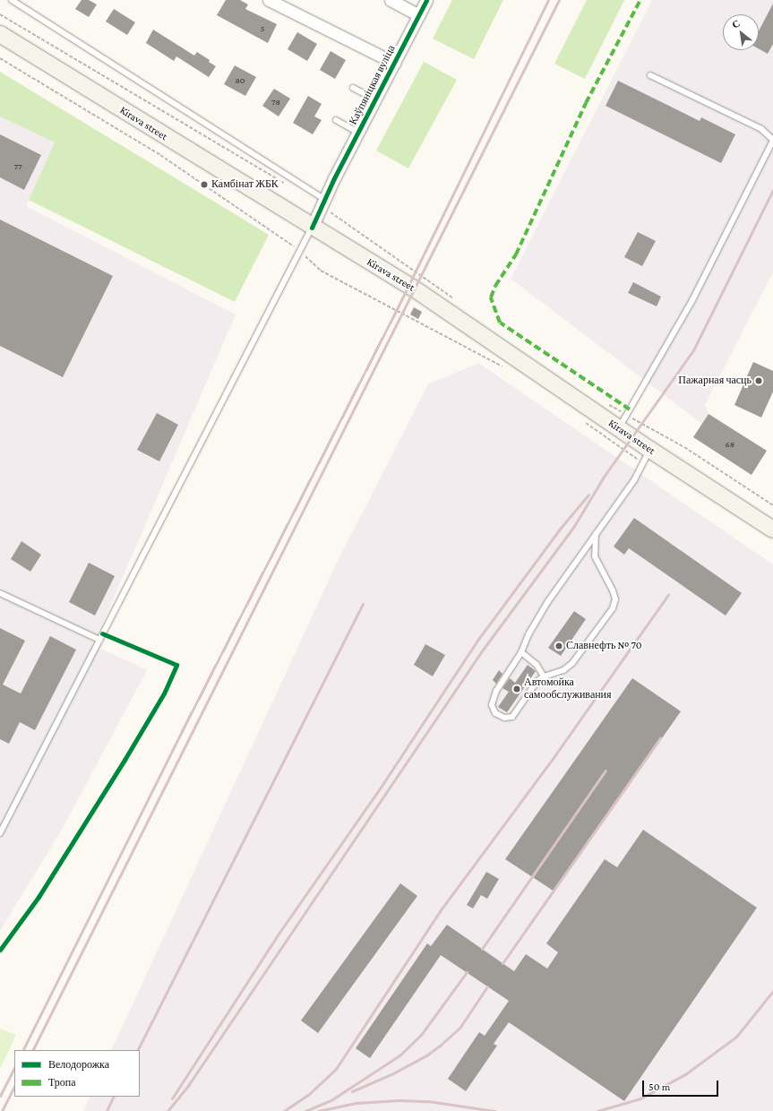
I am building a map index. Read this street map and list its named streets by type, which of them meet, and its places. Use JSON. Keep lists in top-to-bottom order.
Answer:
{
  "streets": {
    "main road": ["Kirava street"],
    "street": ["Каўпяніцкая вуліца"]
  },
  "crossings": [
    ["Каўпяніцкая вуліца", "Kirava street"]
  ],
  "places": [
    "Камбінат ЖБК",
    "Пажарная часць",
    "Славнефть № 70",
    "Автомойка самообслуживания"
  ],
  "house_numbers": [
    "5",
    "80",
    "78",
    "77",
    "68"
  ],
  "legend": ["Велодорожка", "Тропа"],
  "scale_bar": "50 m",
  "north": "top left"
}
